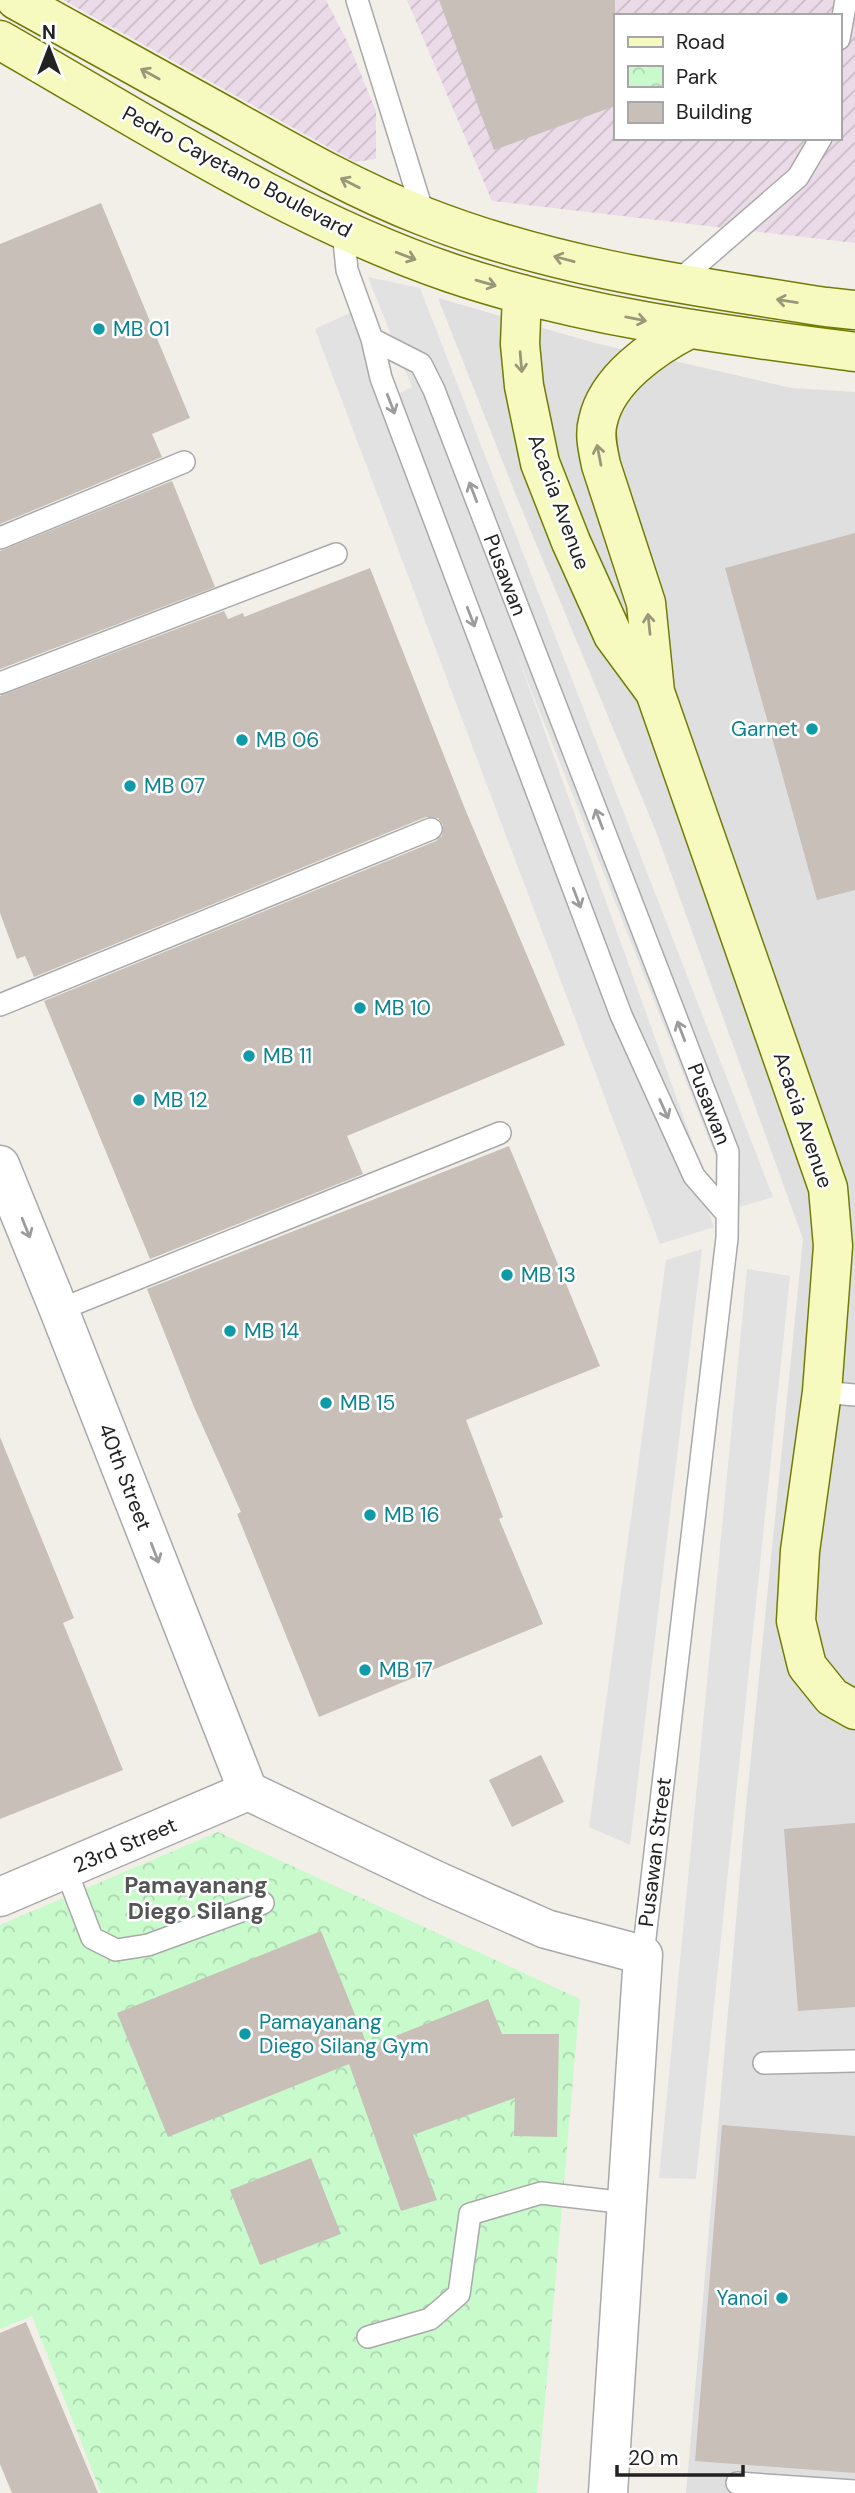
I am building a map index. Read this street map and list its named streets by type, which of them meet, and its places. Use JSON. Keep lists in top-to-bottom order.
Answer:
{
  "streets": {
    "street": [
      "Pedro Cayetano Boulevard",
      "Acacia Avenue",
      "40th Street",
      "23rd Street",
      "Pusawan Street"
    ],
    "lane": ["Pusawan"]
  },
  "crossings": [
    ["Pedro Cayetano Boulevard", "Acacia Avenue"],
    ["Pusawan", "Pusawan Street"],
    ["40th Street", "23rd Street"]
  ],
  "one_way": ["40th Street"],
  "districts": ["Pamayanang Diego Silang"],
  "places": [
    "MB 01",
    "Garnet",
    "MB 06",
    "MB 07",
    "MB 10",
    "MB 11",
    "MB 12",
    "MB 13",
    "MB 14",
    "MB 15",
    "MB 16",
    "MB 17",
    "Pamayanang Diego Silang Gym",
    "Yanoi"
  ],
  "legend": ["Road", "Park", "Building"],
  "scale_bar": "20 m",
  "north": "top"
}
